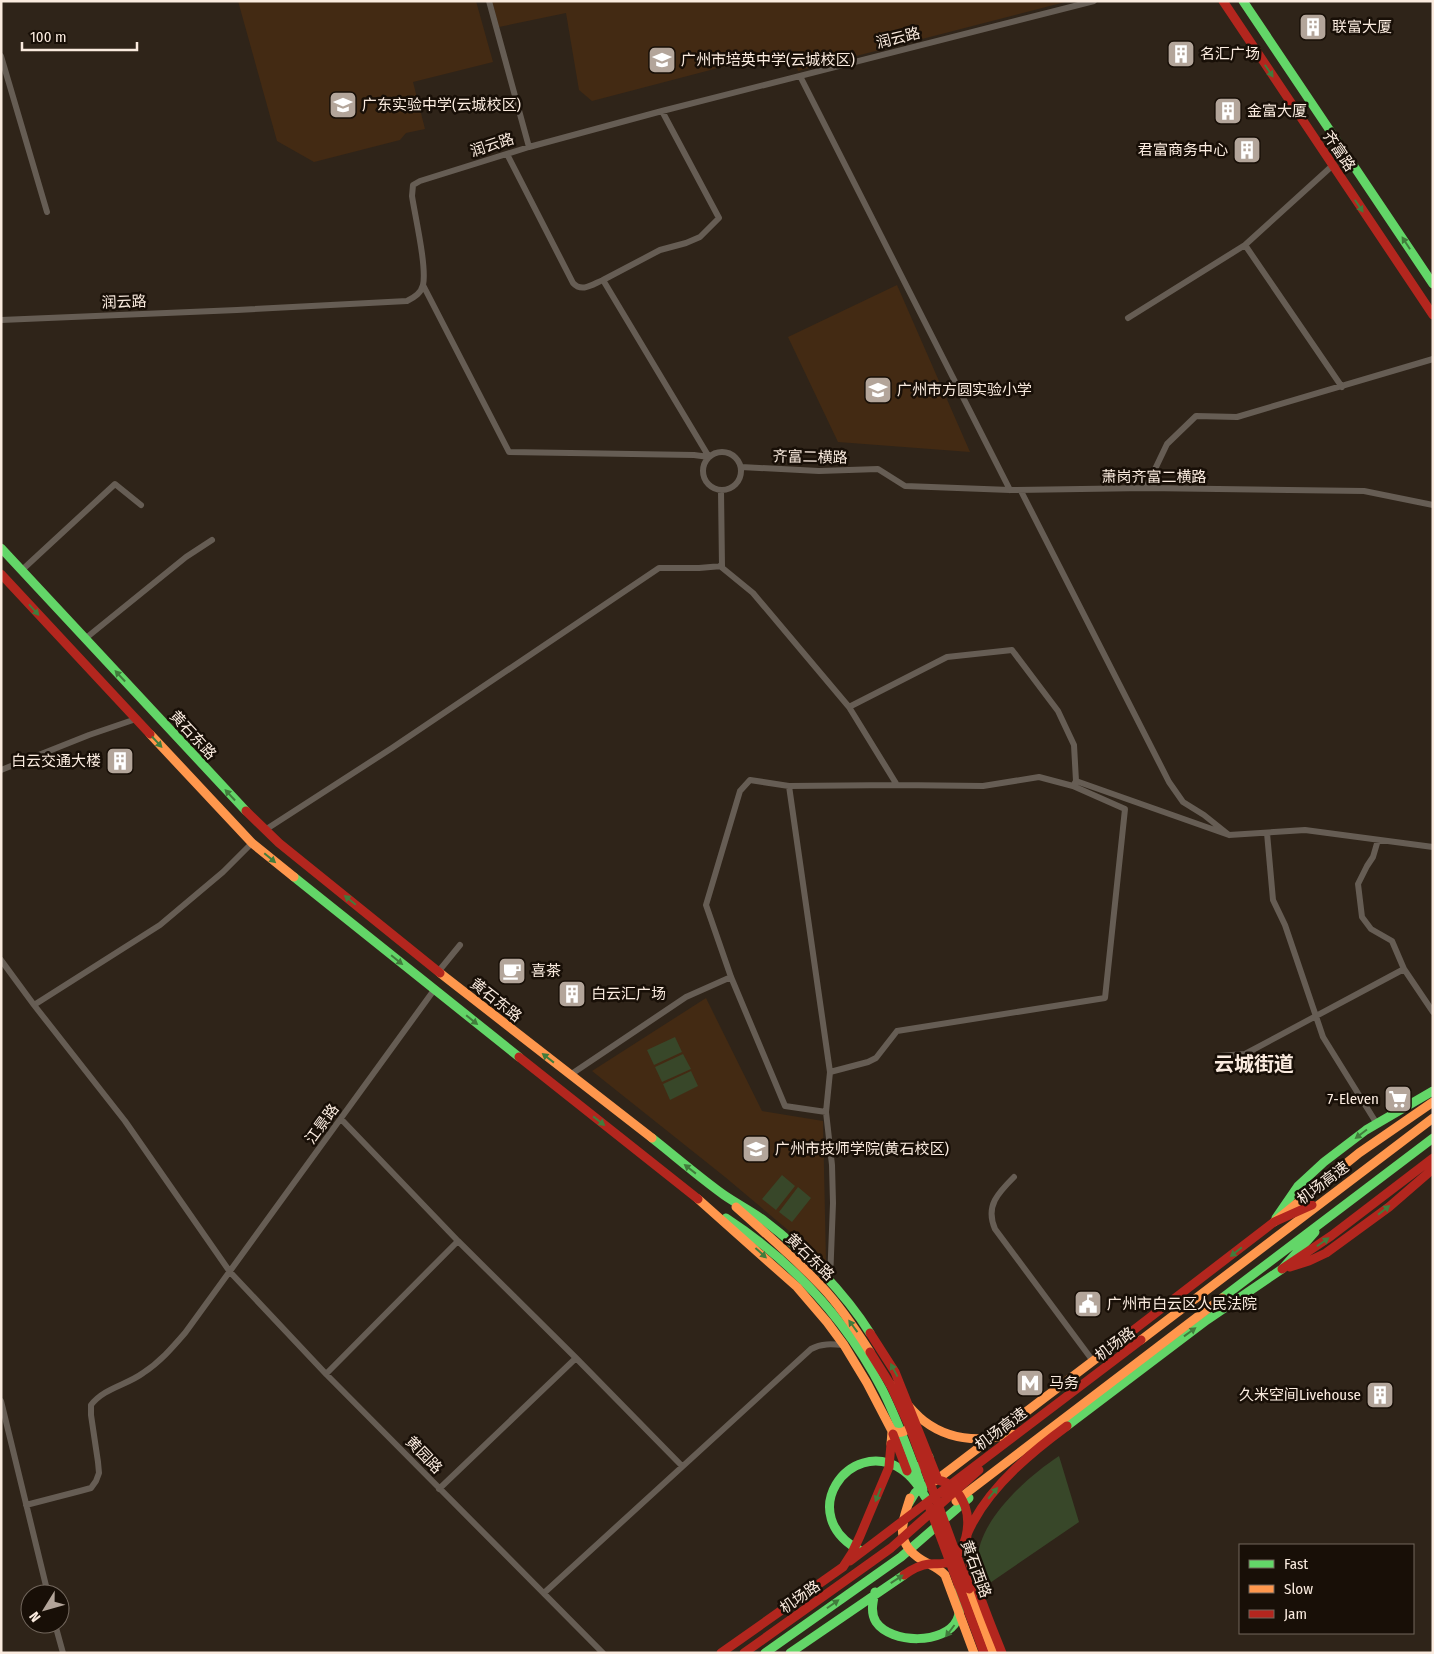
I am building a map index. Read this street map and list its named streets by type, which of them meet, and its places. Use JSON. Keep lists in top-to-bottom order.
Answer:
{
  "streets": {
    "main road": [
      "齐富路",
      "黄石东路",
      "机场高速",
      "机场路",
      "黄石西路"
    ],
    "street": [
      "润云路",
      "齐富二横路",
      "萧岗齐富二横路",
      "江景路",
      "黄园路"
    ]
  },
  "crossings": [
    ["齐富二横路", "萧岗齐富二横路"],
    ["黄石东路", "江景路"],
    ["黄石东路", "黄石西路"],
    ["江景路", "黄园路"]
  ],
  "districts": ["云城街道"],
  "places": {
    "building": [
      "联富大厦",
      "名汇广场",
      "金富大厦",
      "君富商务中心",
      "白云交通大楼",
      "白云汇广场",
      "久米空间Livehouse"
    ],
    "school or university": [
      "广州市培英中学(云城校区)",
      "广东实验中学(云城校区)",
      "广州市方圆实验小学",
      "广州市技师学院(黄石校区)"
    ],
    "cafe": ["喜茶"],
    "supermarket": ["7-Eleven"],
    "public building": ["广州市白云区人民法院"],
    "metro station": ["马务"]
  },
  "legend": ["Fast", "Slow", "Jam"],
  "scale_bar": "100 m",
  "north": "bottom left"
}
